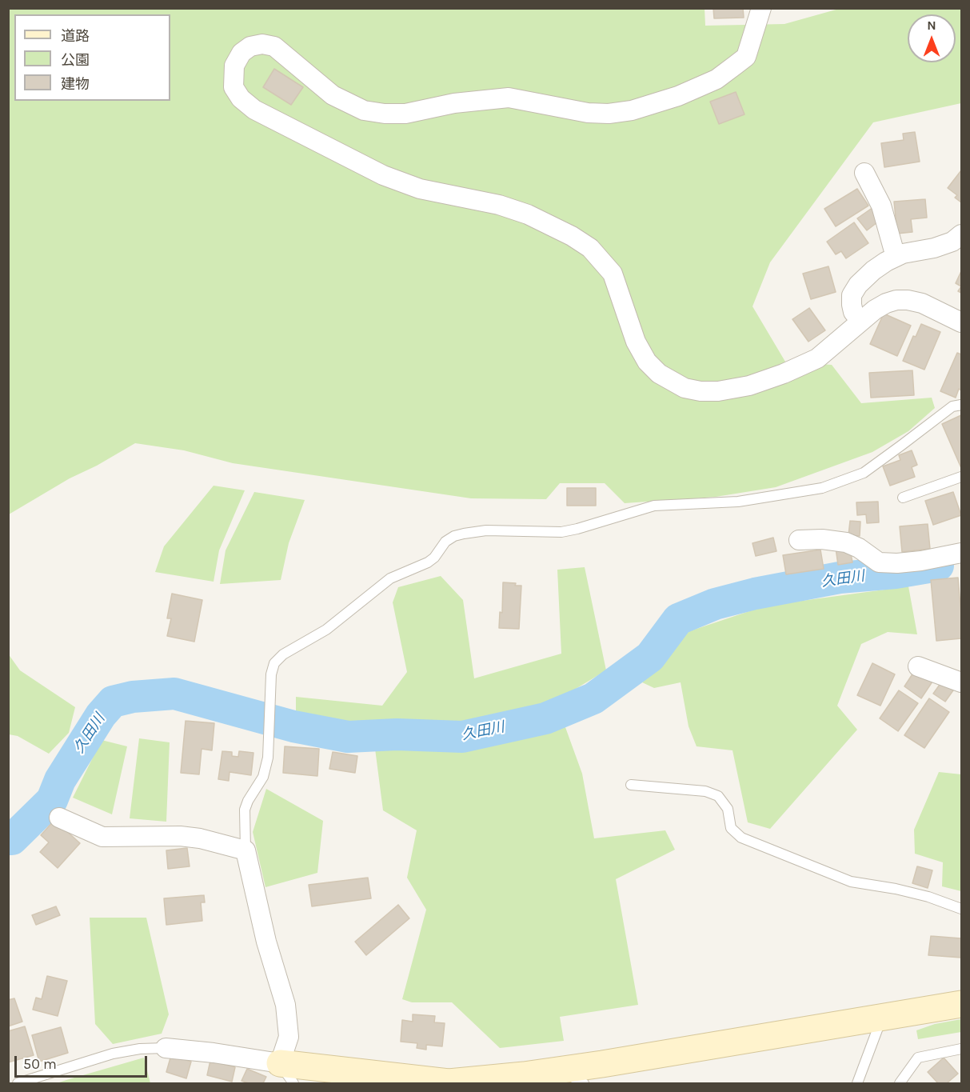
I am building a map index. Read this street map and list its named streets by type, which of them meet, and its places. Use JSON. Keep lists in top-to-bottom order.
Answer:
{
  "water": ["久田川"],
  "legend": ["道路", "公園", "建物"],
  "scale_bar": "50 m",
  "north": "top"
}
